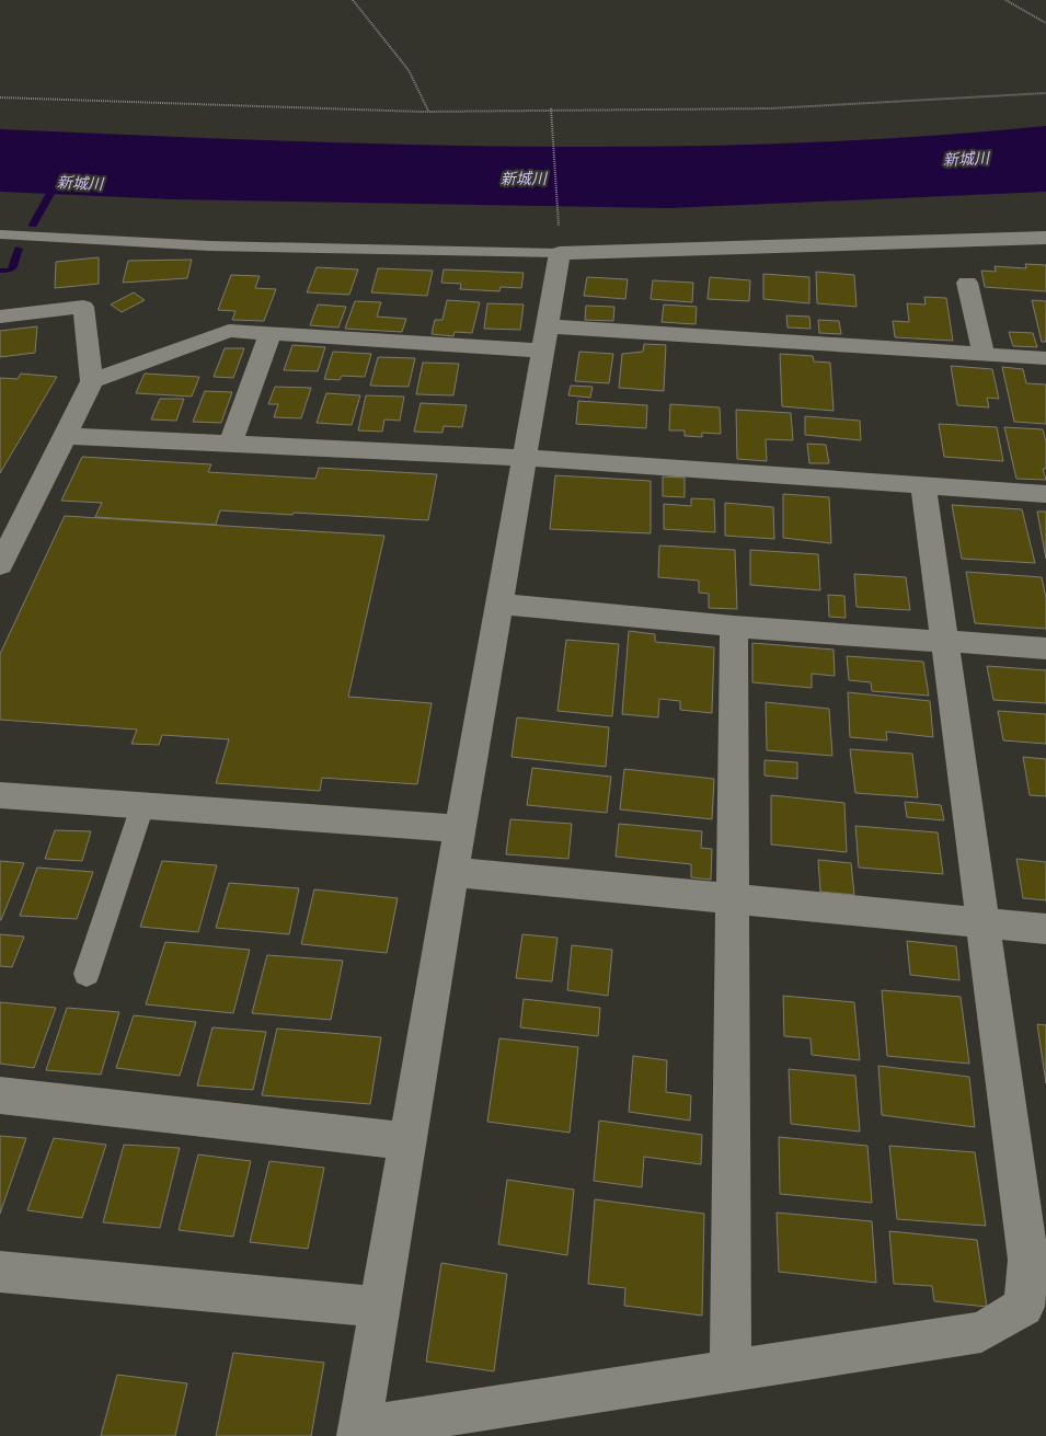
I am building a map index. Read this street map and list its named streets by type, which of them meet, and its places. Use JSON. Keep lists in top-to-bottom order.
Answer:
{
  "water": ["新城川"]
}
